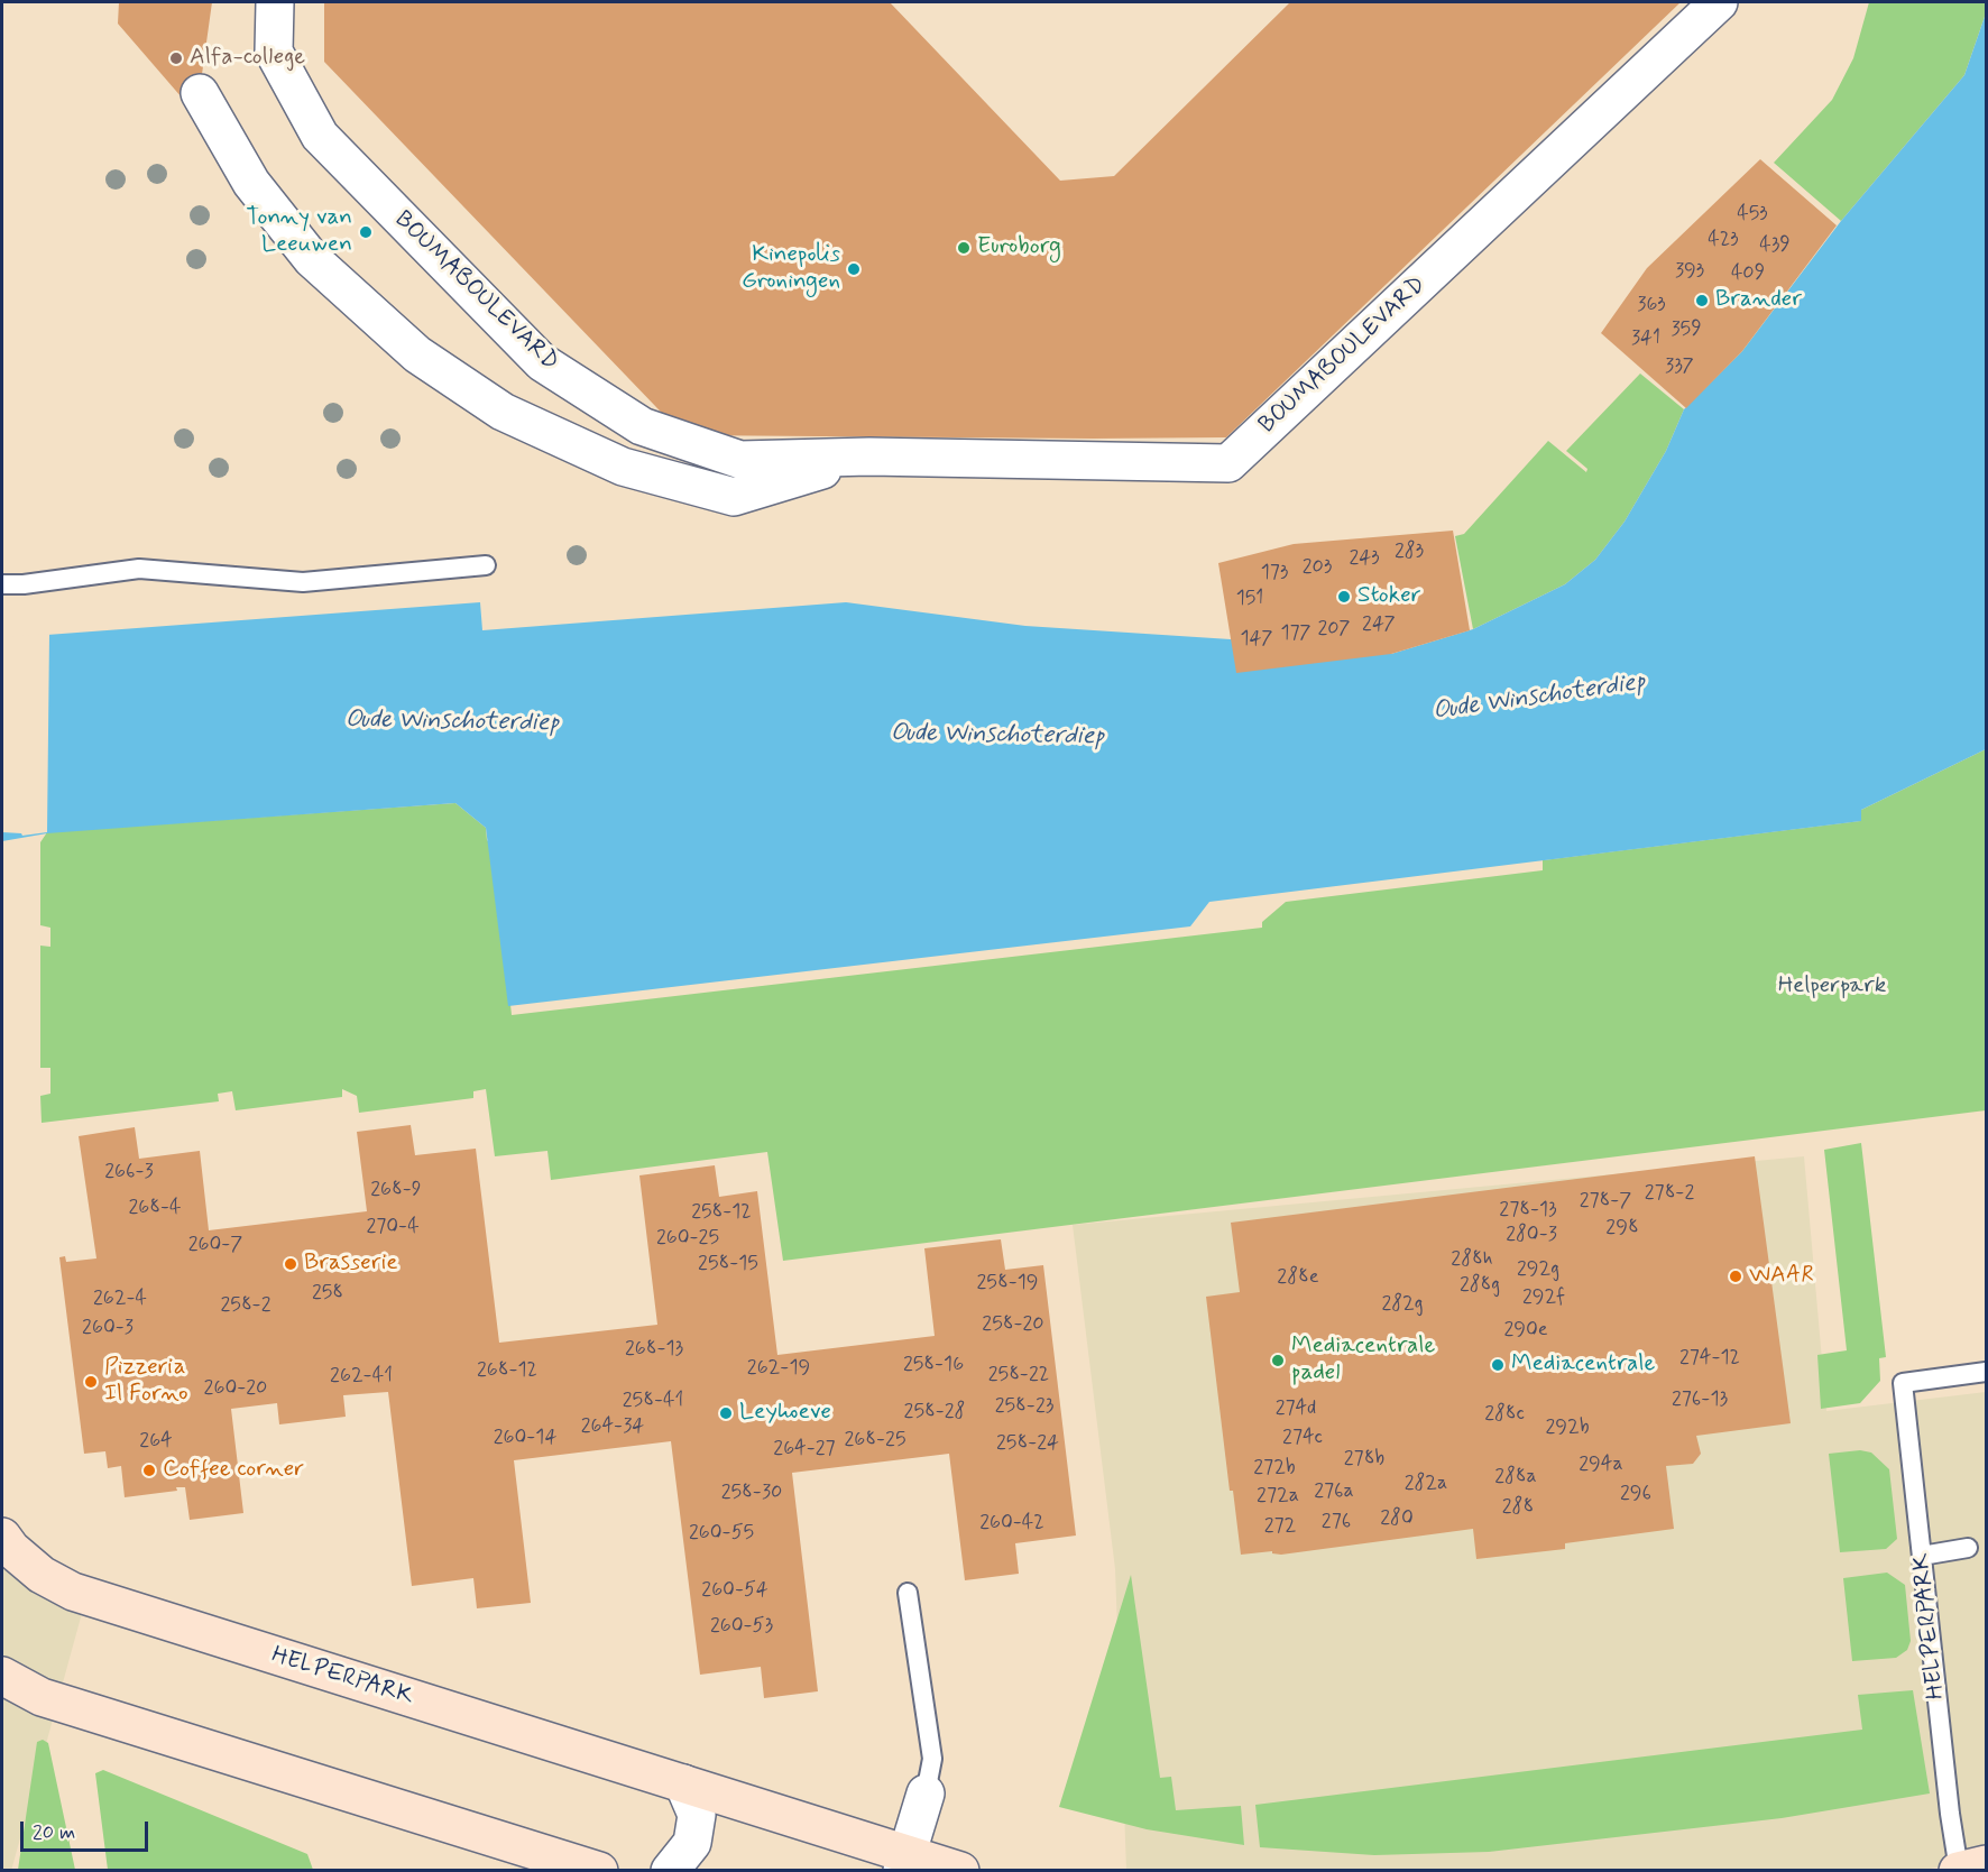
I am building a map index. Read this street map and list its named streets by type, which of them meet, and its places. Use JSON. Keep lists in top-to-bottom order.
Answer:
{
  "streets": {
    "main road": ["HELPERPARK"],
    "street": ["BOUMABOULEVARD"]
  },
  "water": ["Oude Winschoterdiep"],
  "parks": ["Helperpark"],
  "places": [
    "Alfa-college",
    "Tonny van Leeuwen",
    "Euroborg",
    "Kinepolis Groningen",
    "Brander",
    "Stoker",
    "Brasserie",
    "WAAR",
    "Mediacentrale padel",
    "Mediacentrale",
    "Pizzeria Il Forno",
    "Leyhoeve",
    "Coffee corner"
  ],
  "house_numbers": [
    "453",
    "423",
    "439",
    "393",
    "409",
    "363",
    "359",
    "341",
    "337",
    "283",
    "243",
    "203",
    "173",
    "151",
    "247",
    "207",
    "177",
    "147",
    "266-3",
    "268-9",
    "278-2",
    "278-7",
    "268-4",
    "278-13",
    "258-12",
    "270-4",
    "298",
    "280-3",
    "260-25",
    "260-7",
    "288h",
    "258-15",
    "292g",
    "288e",
    "258-19",
    "288g",
    "258",
    "292f",
    "262-4",
    "282g",
    "258-2",
    "258-20",
    "260-3",
    "290e",
    "268-13",
    "274-12",
    "258-16",
    "262-19",
    "268-12",
    "258-22",
    "262-41",
    "260-20",
    "276-13",
    "258-41",
    "258-23",
    "274d",
    "258-28",
    "288c",
    "264-34",
    "292b",
    "260-14",
    "274c",
    "268-25",
    "264",
    "258-24",
    "264-27",
    "278b",
    "294a",
    "272b",
    "288a",
    "282a",
    "276a",
    "258-30",
    "296",
    "272a",
    "288",
    "280",
    "276",
    "260-42",
    "272",
    "260-55",
    "260-54",
    "260-53"
  ],
  "scale_bar": "20 m"
}
